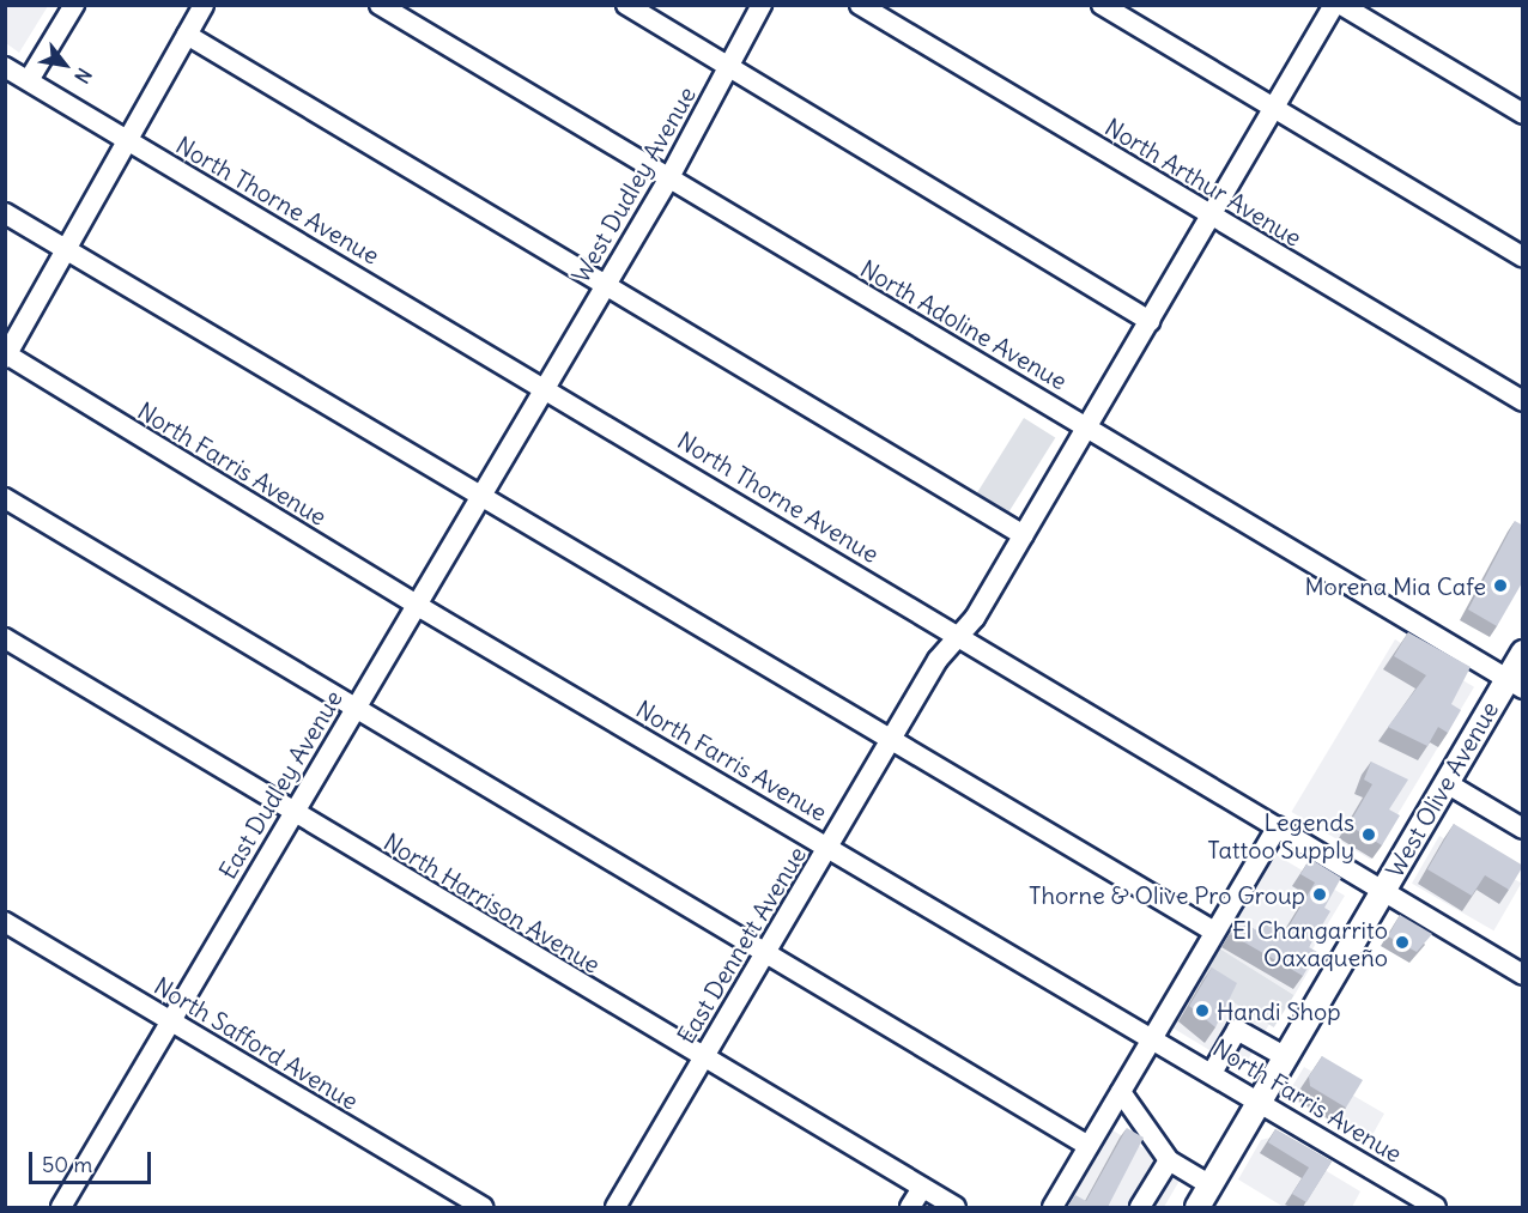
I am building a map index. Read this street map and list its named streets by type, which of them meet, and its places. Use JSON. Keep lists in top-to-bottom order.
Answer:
{
  "streets": {
    "main road": ["West Olive Avenue"],
    "street": [
      "North Arthur Avenue",
      "West Dudley Avenue",
      "North Thorne Avenue",
      "North Adoline Avenue",
      "North Farris Avenue",
      "East Dudley Avenue",
      "North Harrison Avenue",
      "East Dennett Avenue",
      "North Safford Avenue"
    ]
  },
  "crossings": [
    ["North Arthur Avenue", "East Dennett Avenue"],
    ["West Dudley Avenue", "North Thorne Avenue"],
    ["West Dudley Avenue", "North Adoline Avenue"],
    ["West Dudley Avenue", "East Dudley Avenue"],
    ["North Thorne Avenue", "East Dudley Avenue"],
    ["North Thorne Avenue", "West Olive Avenue"],
    ["North Thorne Avenue", "East Dennett Avenue"],
    ["North Adoline Avenue", "West Olive Avenue"],
    ["North Adoline Avenue", "East Dennett Avenue"],
    ["North Farris Avenue", "East Dudley Avenue"],
    ["North Farris Avenue", "West Olive Avenue"],
    ["North Farris Avenue", "East Dennett Avenue"],
    ["East Dudley Avenue", "North Harrison Avenue"],
    ["East Dudley Avenue", "North Safford Avenue"],
    ["North Harrison Avenue", "East Dennett Avenue"]
  ],
  "places": [
    "Morena Mia Cafe",
    "Legends Tattoo Supply",
    "Thorne & Olive Pro Group",
    "El Changarrito Oaxaqueño",
    "Handi Shop"
  ],
  "scale_bar": "50 m",
  "north": "bottom right"
}
